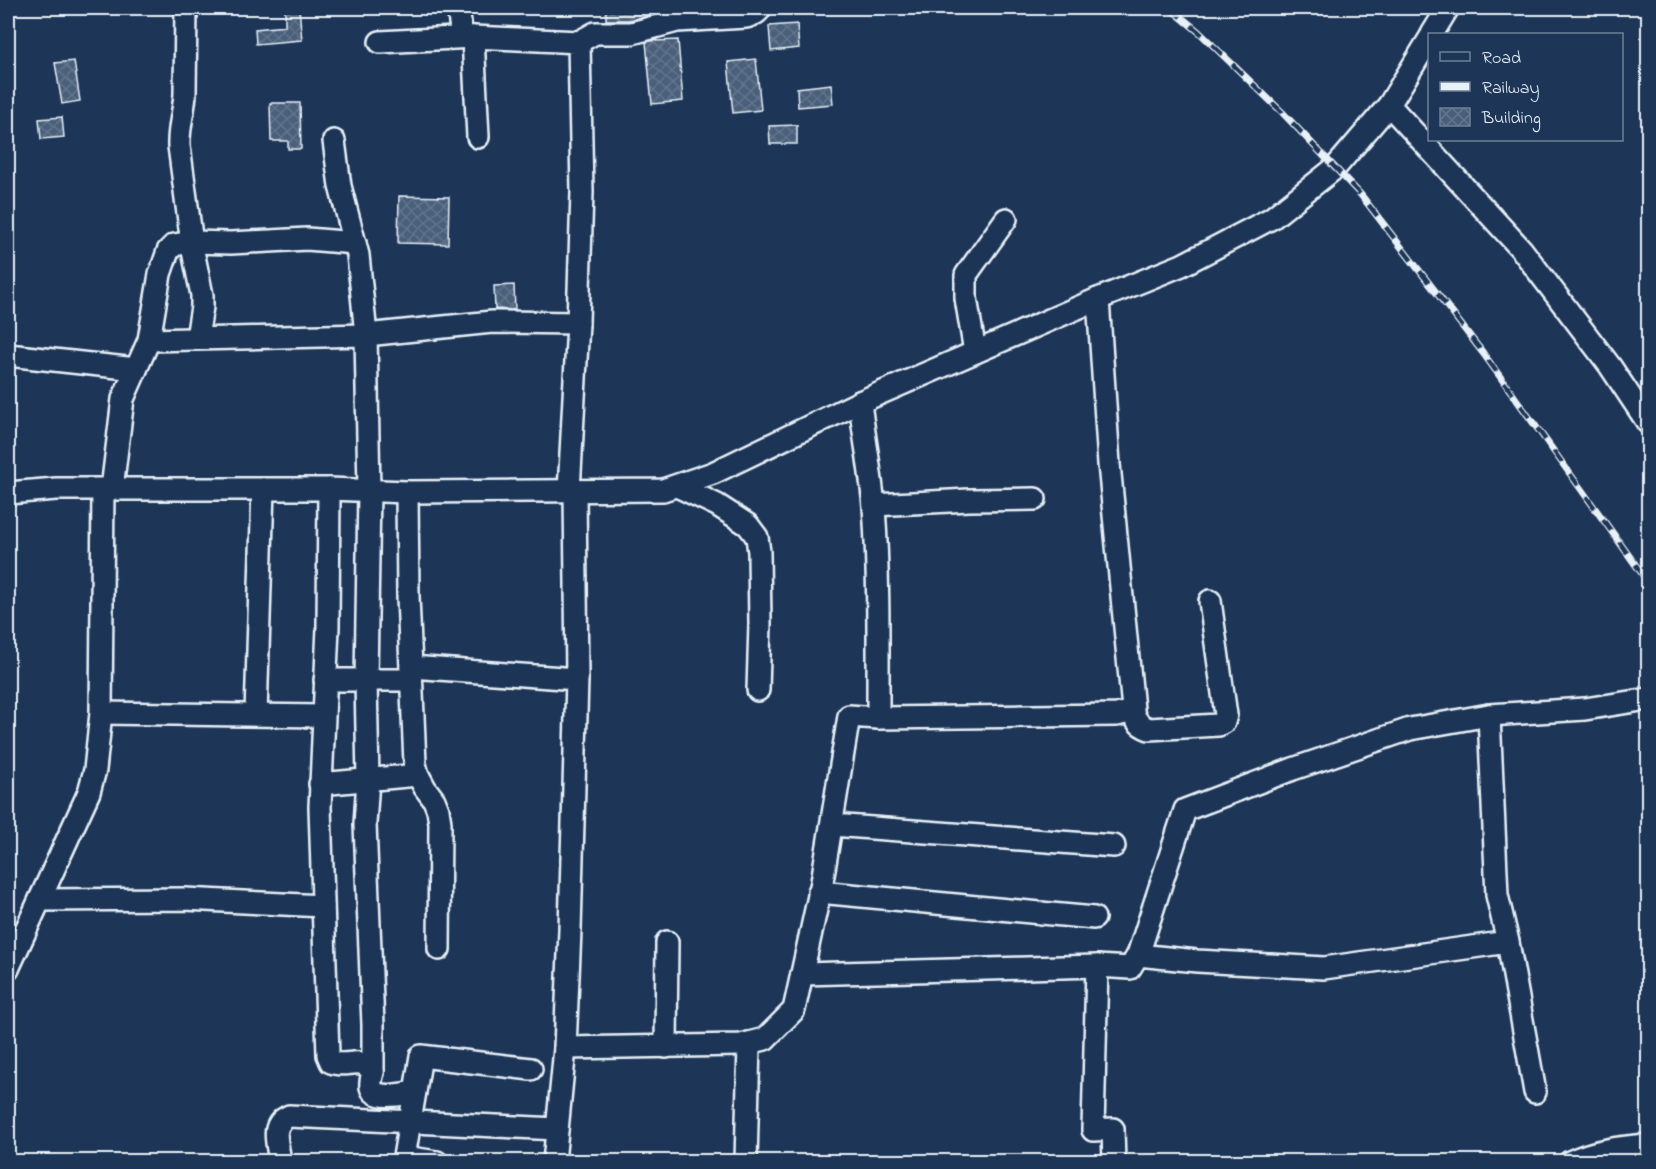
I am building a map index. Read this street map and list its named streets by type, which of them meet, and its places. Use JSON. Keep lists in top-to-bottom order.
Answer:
{
  "legend": ["Road", "Railway", "Building"]
}
